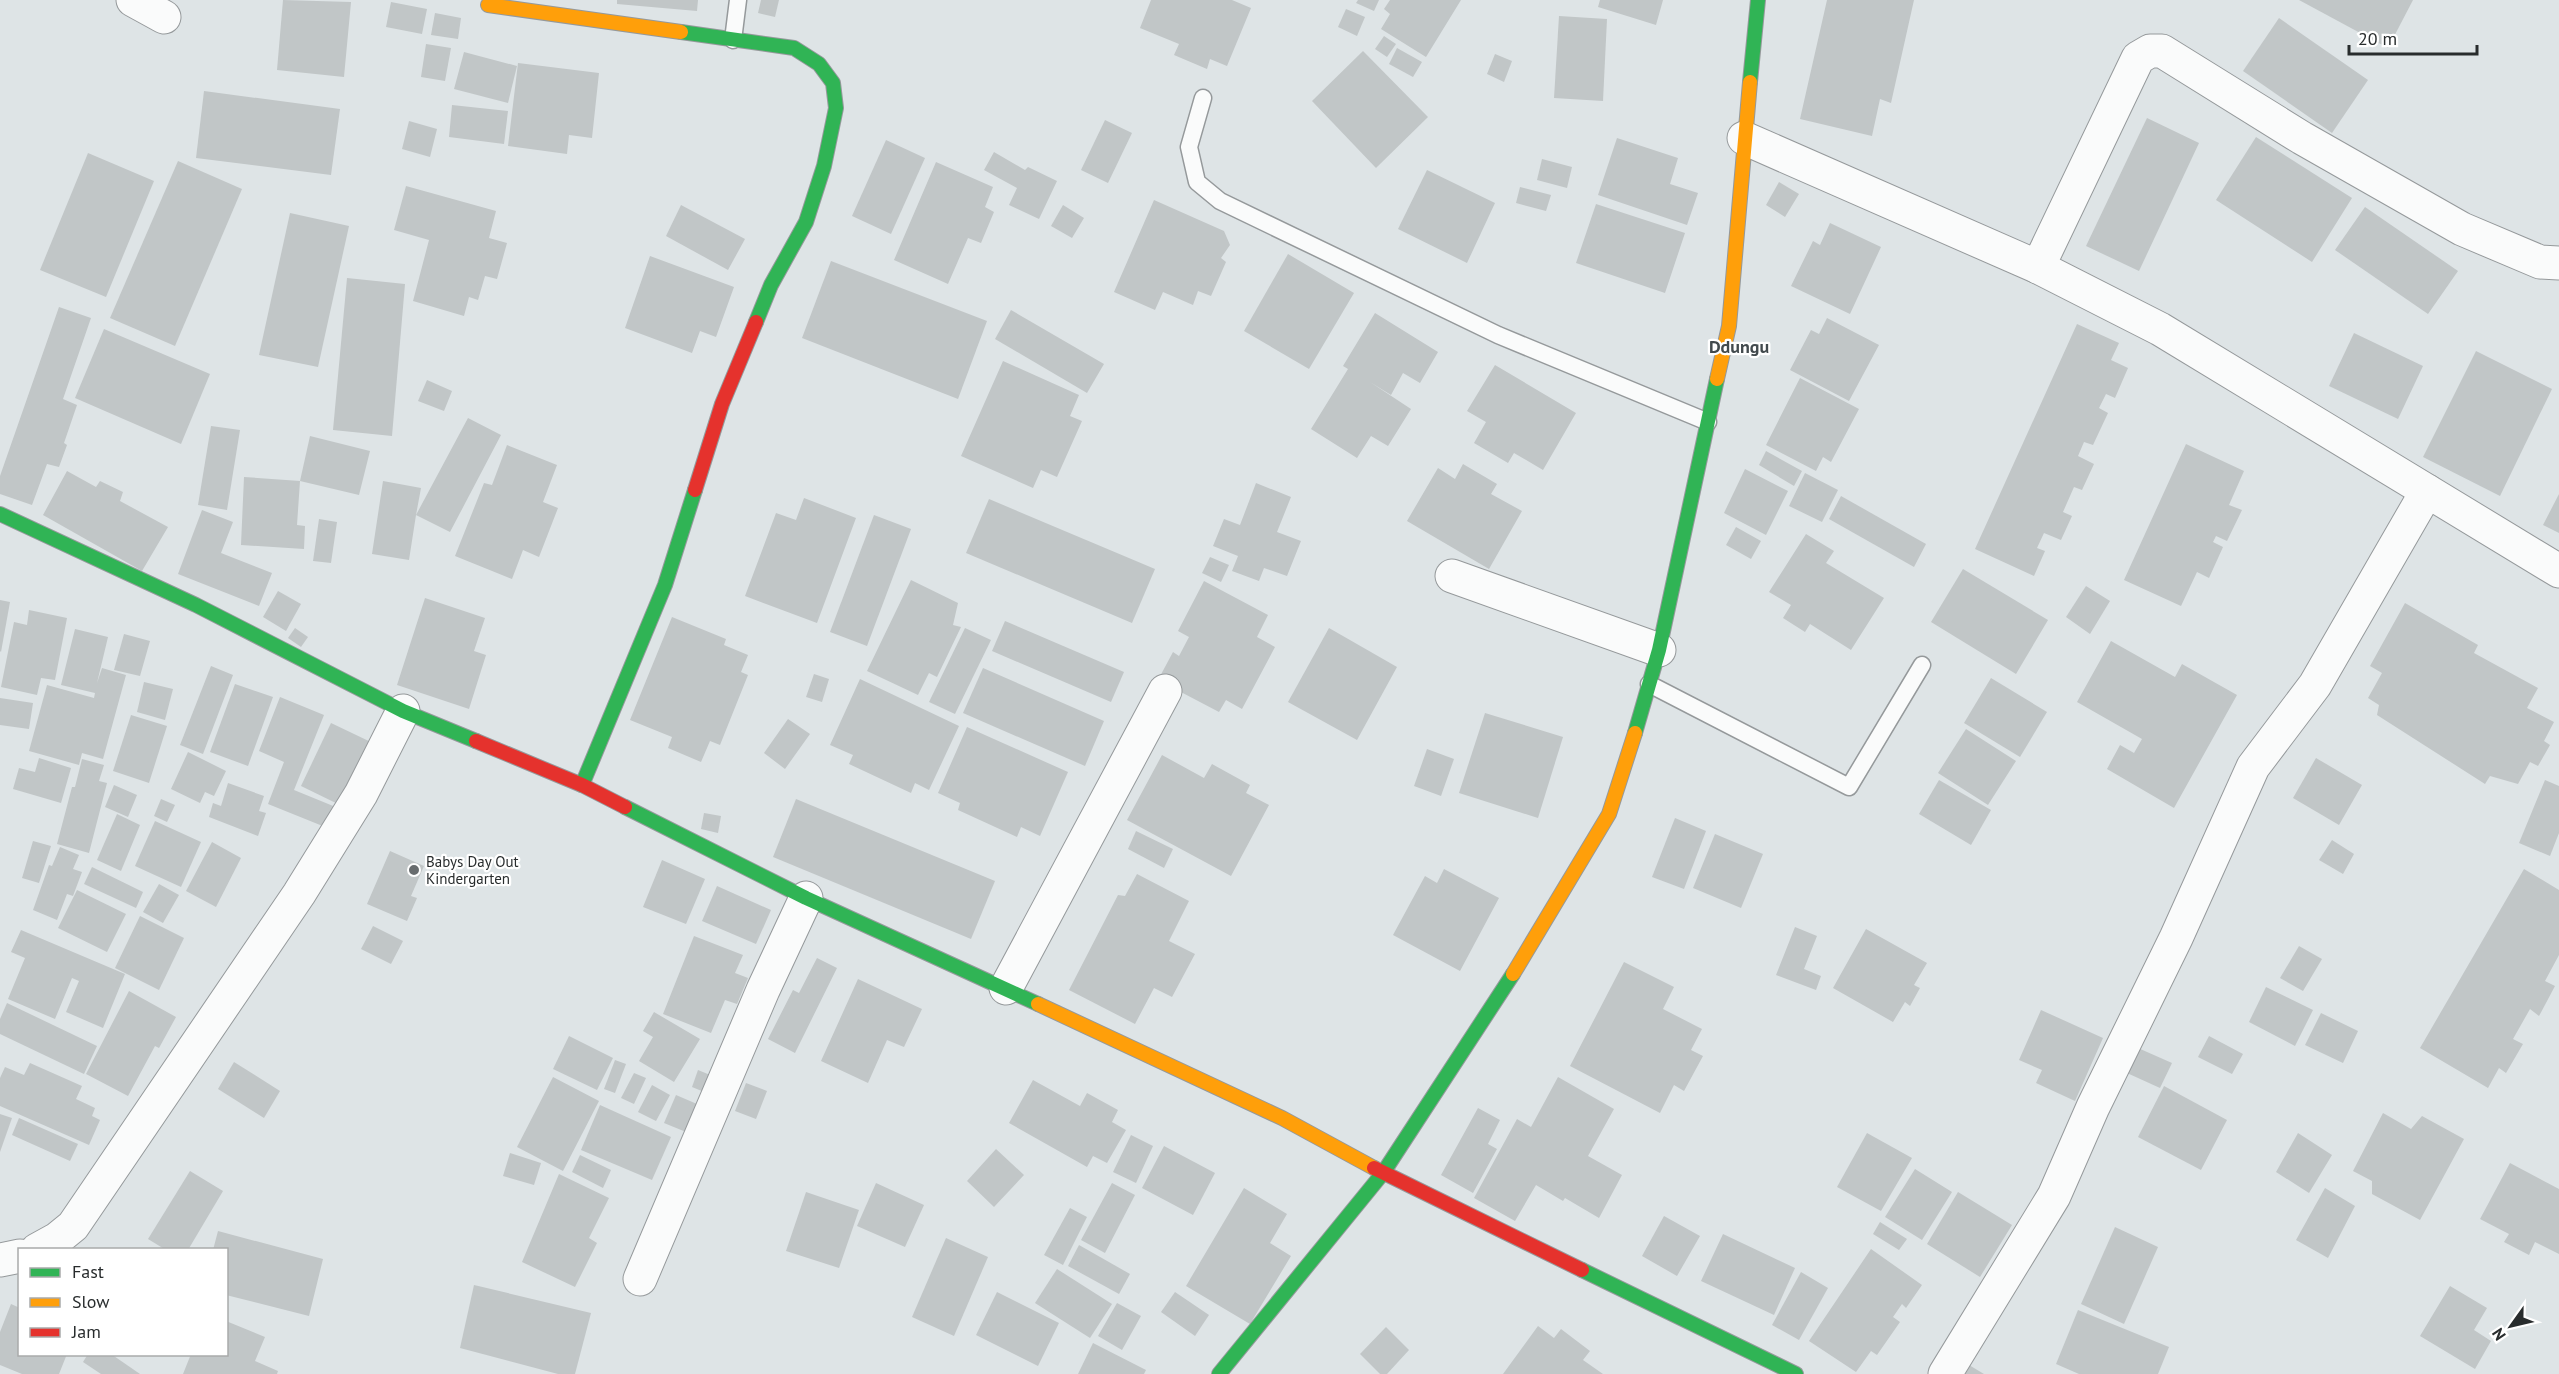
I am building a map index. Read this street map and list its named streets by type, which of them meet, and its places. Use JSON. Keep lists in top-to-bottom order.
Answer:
{
  "districts": ["Ddungu"],
  "places": ["Babys Day Out Kindergarten"],
  "legend": ["Fast", "Slow", "Jam"],
  "scale_bar": "20 m",
  "north": "bottom left"
}
